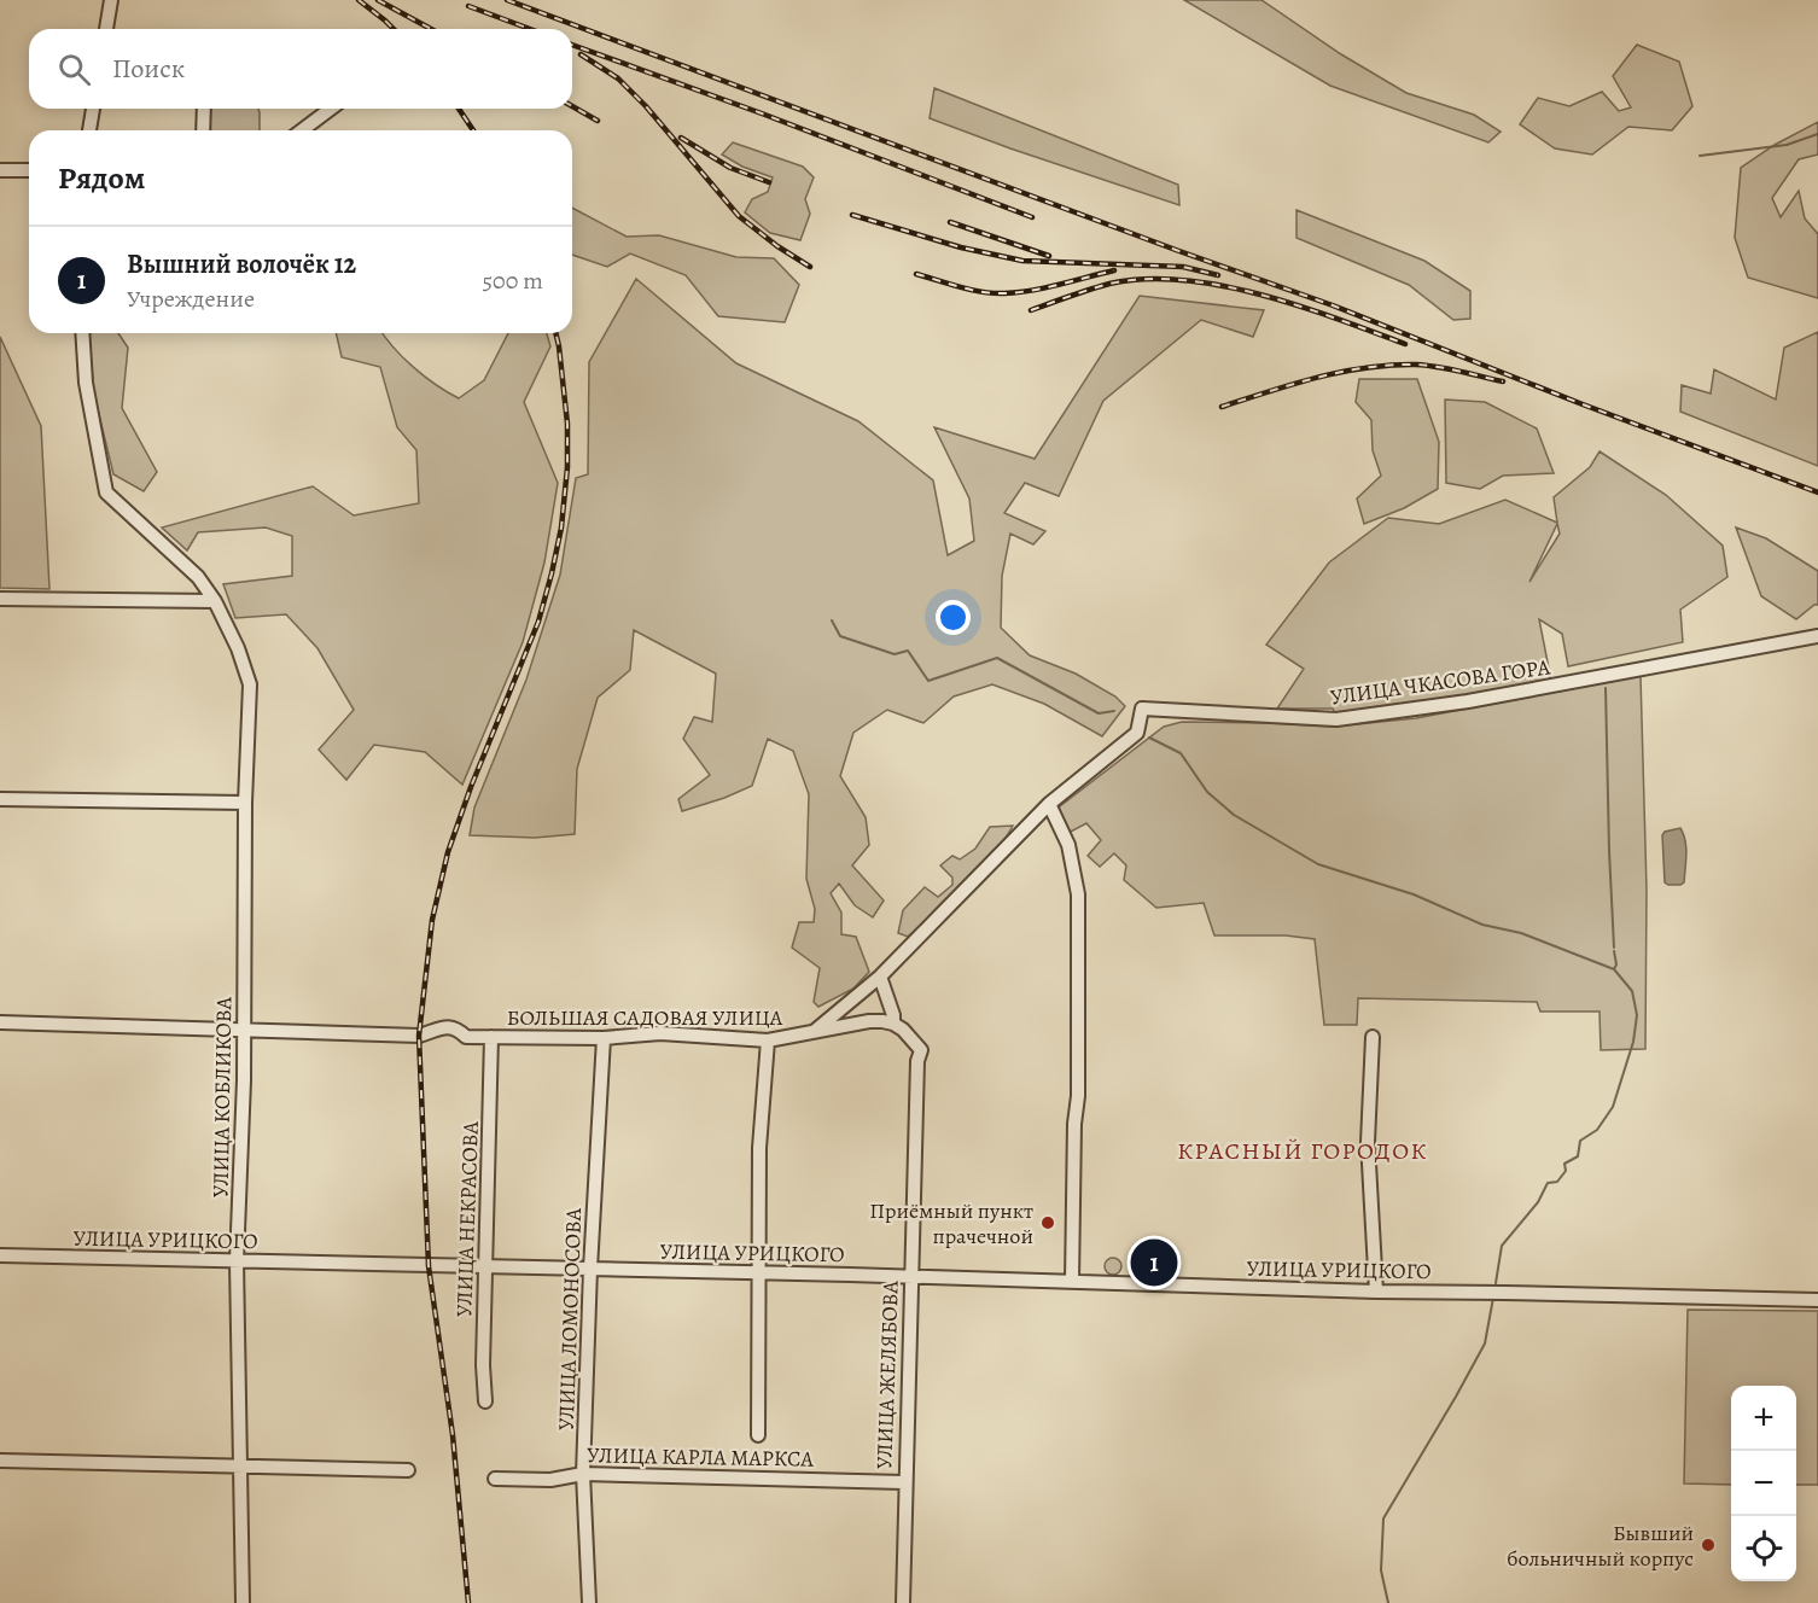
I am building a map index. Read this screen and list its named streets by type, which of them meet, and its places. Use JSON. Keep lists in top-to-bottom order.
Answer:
{
  "streets": {
    "street": [
      "УЛИЦА ЧКАСОВА ГОРА",
      "БОЛЬШАЯ САДОВАЯ УЛИЦА",
      "УЛИЦА КОБЛИКОВА",
      "УЛИЦА НЕКРАСОВА",
      "УЛИЦА УРИЦКОГО",
      "УЛИЦА ЛОМОНОСОВА",
      "УЛИЦА ЖЕЛЯБОВА",
      "УЛИЦА КАРЛА МАРКСА"
    ]
  },
  "crossings": [
    ["УЛИЦА ЧКАСОВА ГОРА", "БОЛЬШАЯ САДОВАЯ УЛИЦА"],
    ["БОЛЬШАЯ САДОВАЯ УЛИЦА", "УЛИЦА КОБЛИКОВА"],
    ["БОЛЬШАЯ САДОВАЯ УЛИЦА", "УЛИЦА НЕКРАСОВА"],
    ["БОЛЬШАЯ САДОВАЯ УЛИЦА", "УЛИЦА ЛОМОНОСОВА"],
    ["БОЛЬШАЯ САДОВАЯ УЛИЦА", "УЛИЦА ЖЕЛЯБОВА"],
    ["УЛИЦА КОБЛИКОВА", "УЛИЦА УРИЦКОГО"],
    ["УЛИЦА НЕКРАСОВА", "УЛИЦА УРИЦКОГО"],
    ["УЛИЦА УРИЦКОГО", "УЛИЦА ЛОМОНОСОВА"],
    ["УЛИЦА УРИЦКОГО", "УЛИЦА ЖЕЛЯБОВА"],
    ["УЛИЦА ЛОМОНОСОВА", "УЛИЦА КАРЛА МАРКСА"],
    ["УЛИЦА ЖЕЛЯБОВА", "УЛИЦА КАРЛА МАРКСА"]
  ],
  "districts": ["КРАСНЫЙ ГОРОДОК"],
  "places": ["Приёмный пункт прачечной", "Бывший больничный корпус"],
  "page": {
    "search": "Поиск",
    "heading": "Рядом",
    "list": [
      {
        "mark": "1",
        "name": "Вышний волочёк 12",
        "note": "Учреждение",
        "value": "500 m"
      }
    ],
    "pins": "1",
    "map_buttons": ["+", "−"]
  }
}
